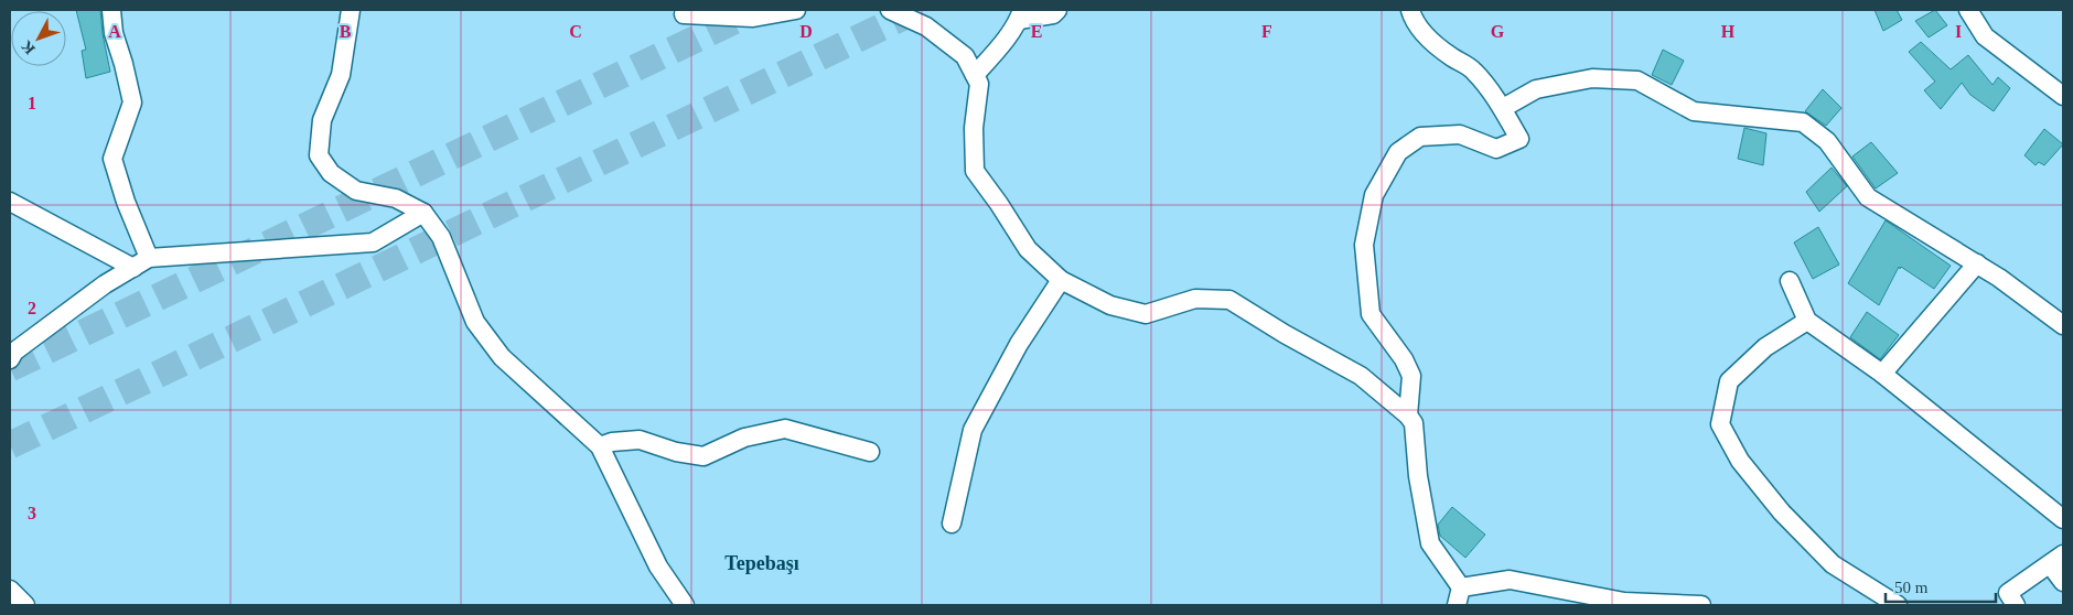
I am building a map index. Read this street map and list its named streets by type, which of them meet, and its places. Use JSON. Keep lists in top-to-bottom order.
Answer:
{
  "districts": ["Tepebaşı"],
  "scale_bar": "50 m",
  "north": "bottom left",
  "grid": {
    "columns": [
      "A",
      "B",
      "C",
      "D",
      "E",
      "F",
      "G",
      "H",
      "I"
    ],
    "rows": ["1", "2", "3"]
  }
}
